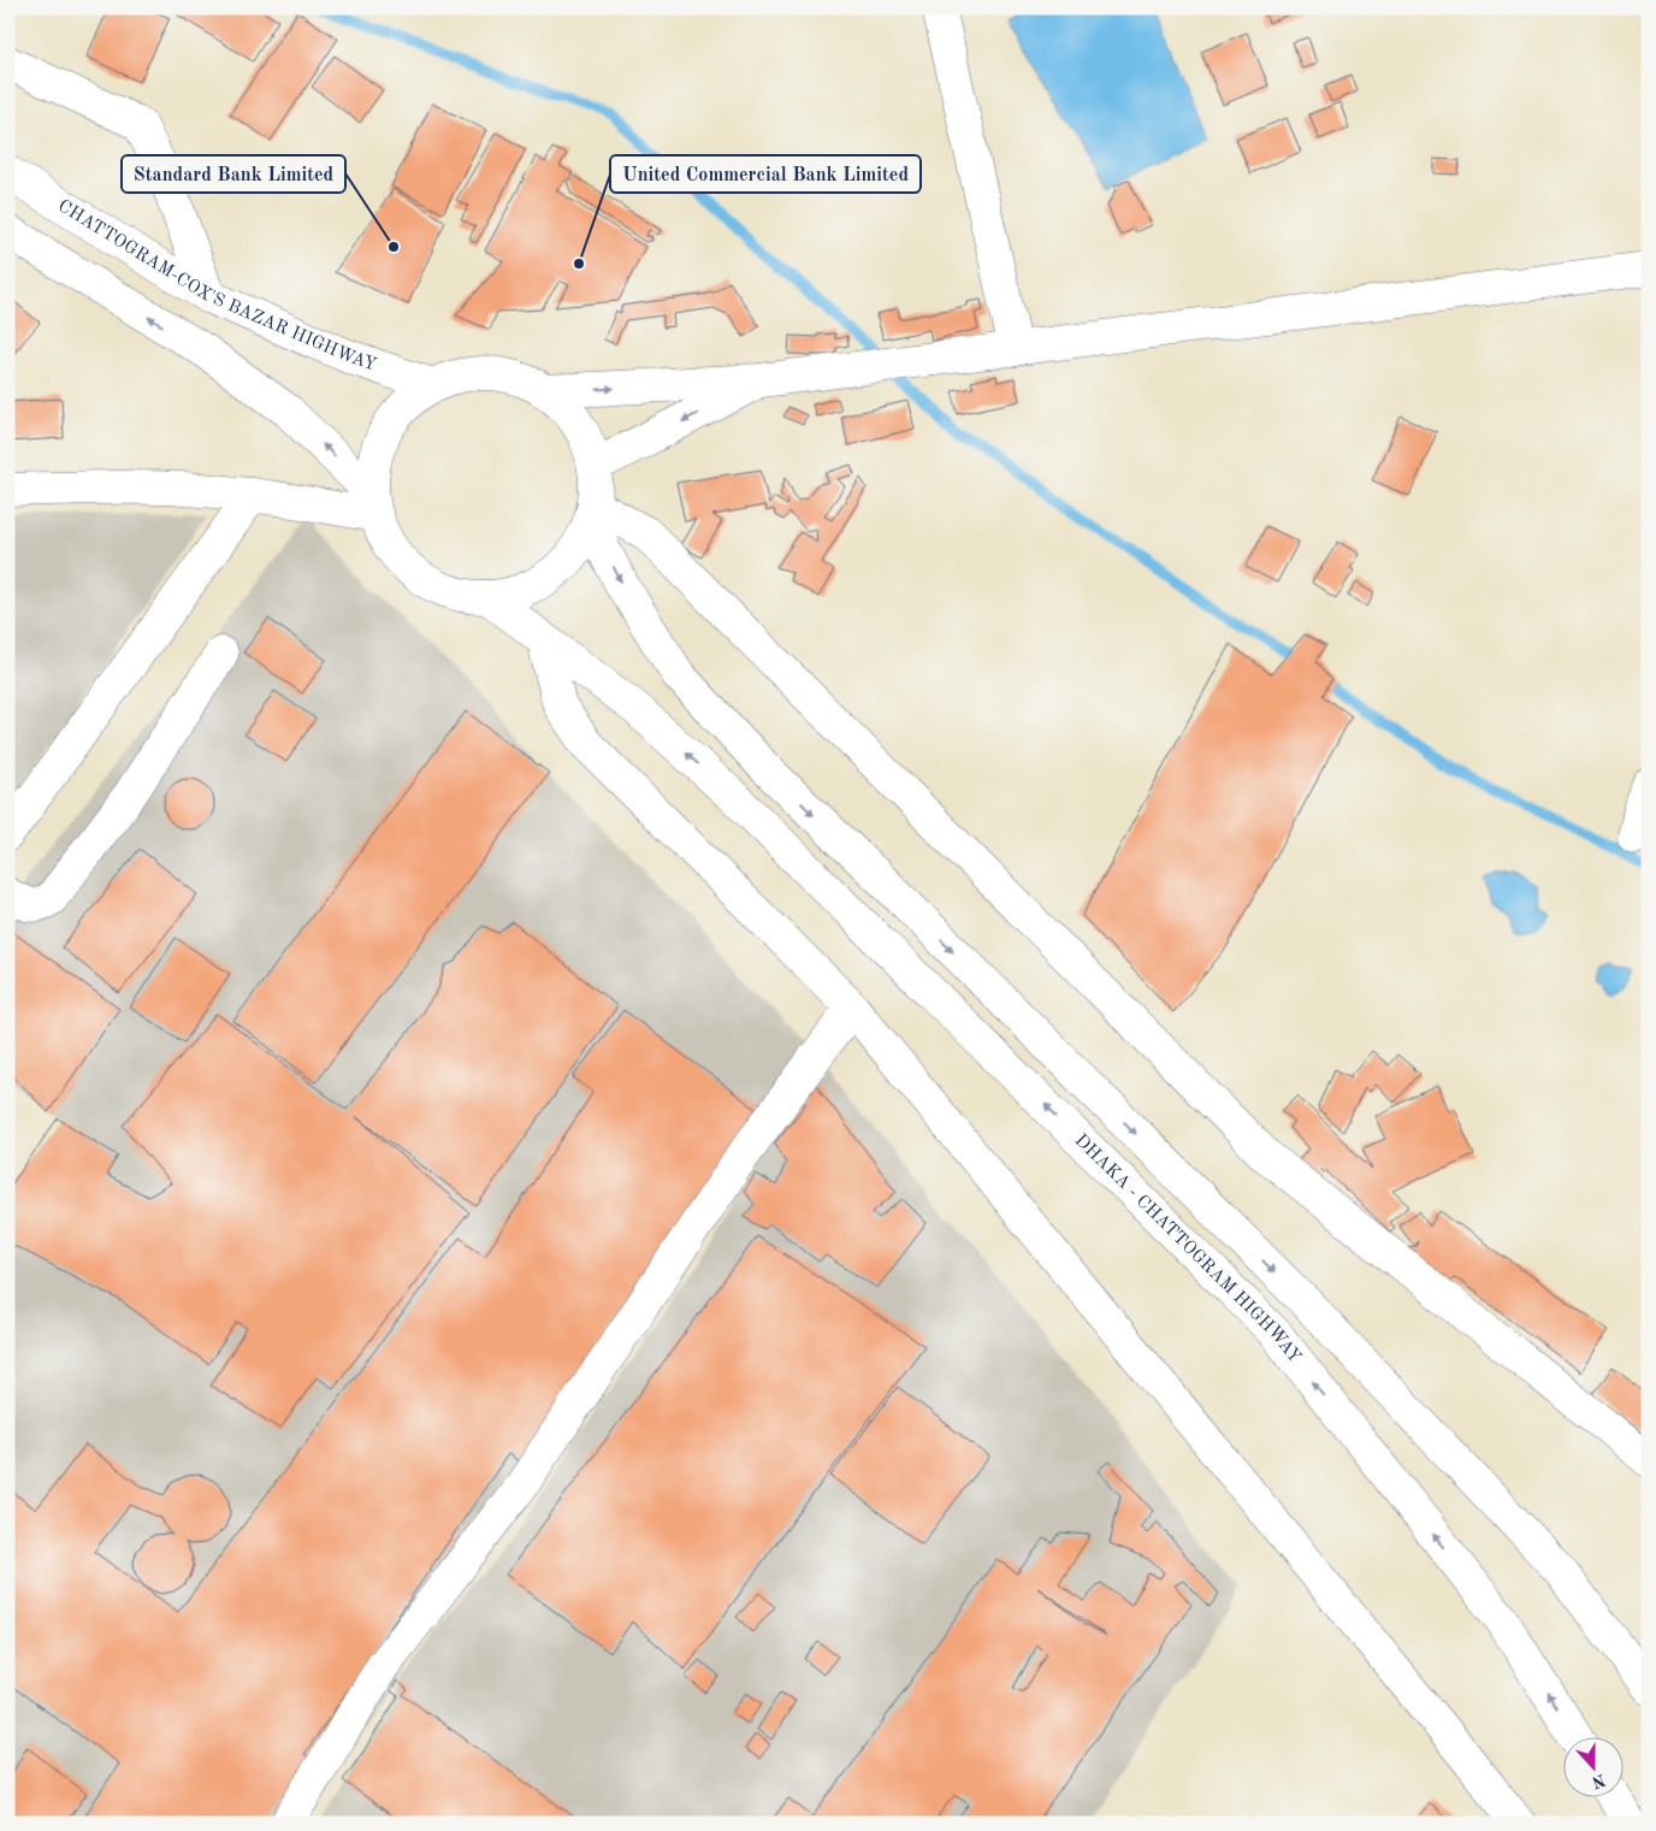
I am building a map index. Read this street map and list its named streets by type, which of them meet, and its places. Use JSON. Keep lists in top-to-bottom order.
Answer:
{
  "streets": {
    "main road": ["CHATTOGRAM-COX'S BAZAR HIGHWAY", "DHAKA - CHATTOGRAM HIGHWAY"]
  },
  "places": ["Standard Bank Limited", "United Commercial Bank Limited"],
  "north": "bottom"
}
